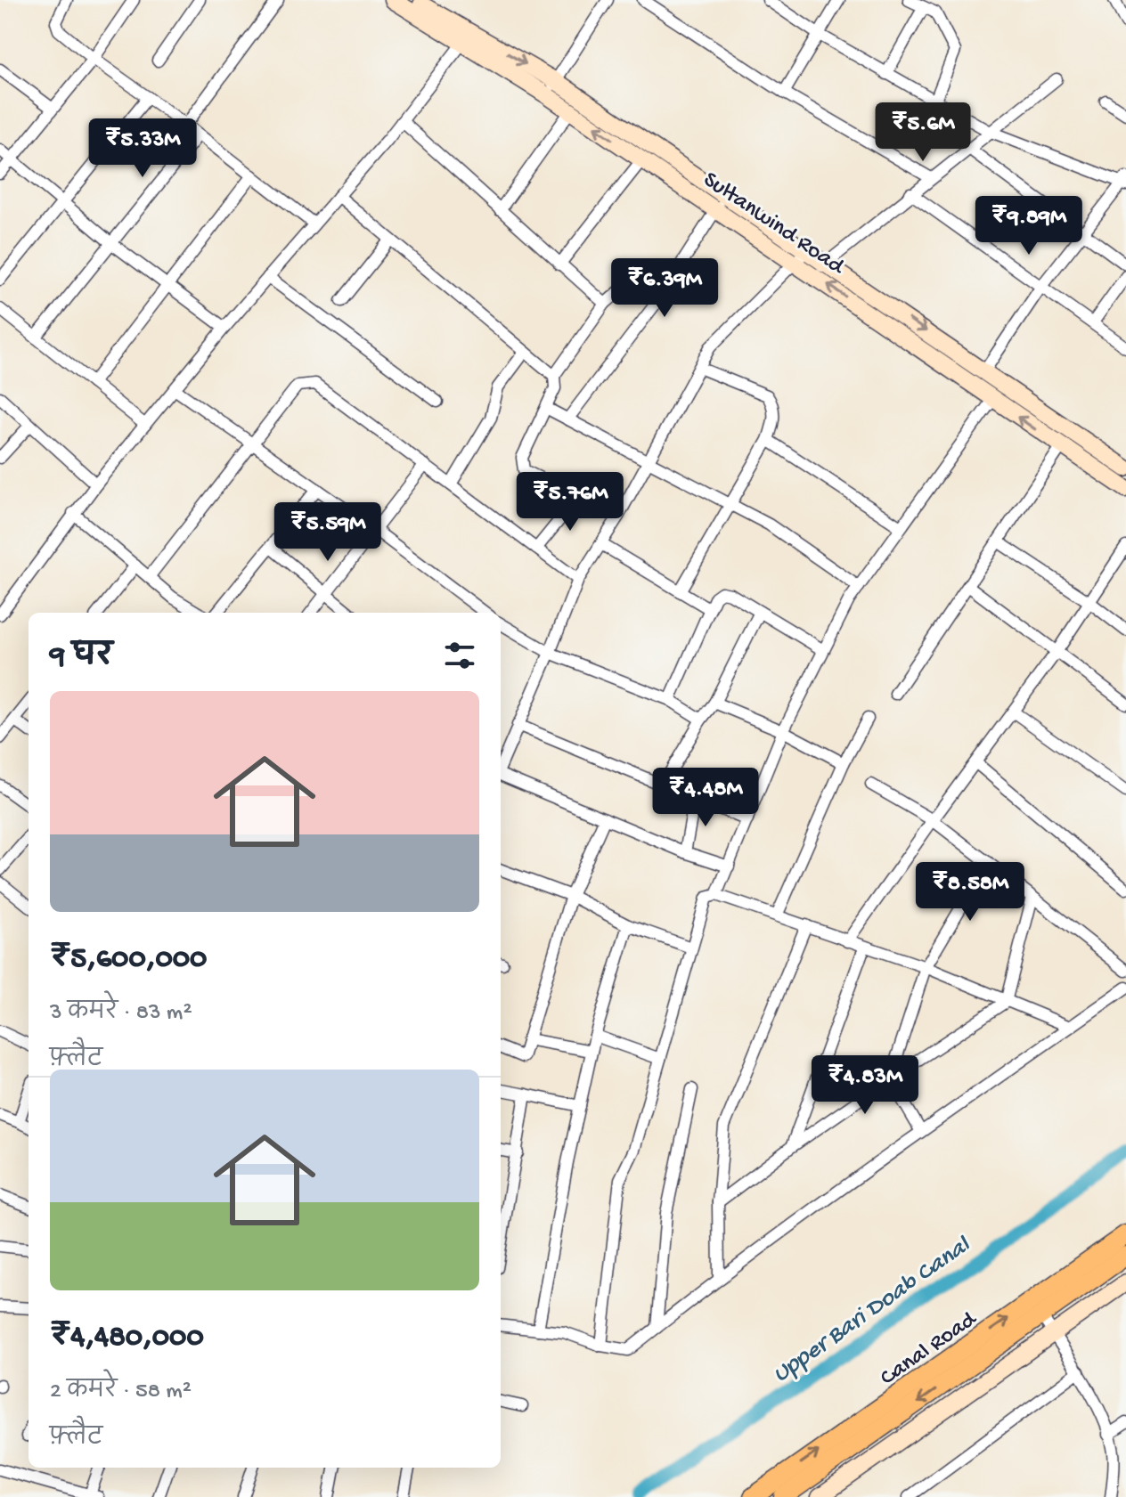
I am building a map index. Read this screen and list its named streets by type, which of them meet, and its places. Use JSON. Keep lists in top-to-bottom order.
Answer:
{
  "streets": {
    "main road": ["Sultanwind Road", "Canal Road"]
  },
  "water": ["Upper Bari Doab Canal"],
  "page": {
    "price": [
      "₹5.6M",
      "₹5.33M",
      "₹9.89M",
      "₹6.39M",
      "₹5.76M",
      "₹5.59M",
      "₹4.48M",
      "₹8.58M",
      "₹4.83M"
    ],
    "heading": "9 घर",
    "list": [
      {
        "name": "₹5,600,000",
        "note": "3 कमरे · 83 m² · फ़्लैट"
      },
      {
        "name": "₹4,480,000",
        "note": "2 कमरे · 58 m² · फ़्लैट"
      }
    ]
  }
}
